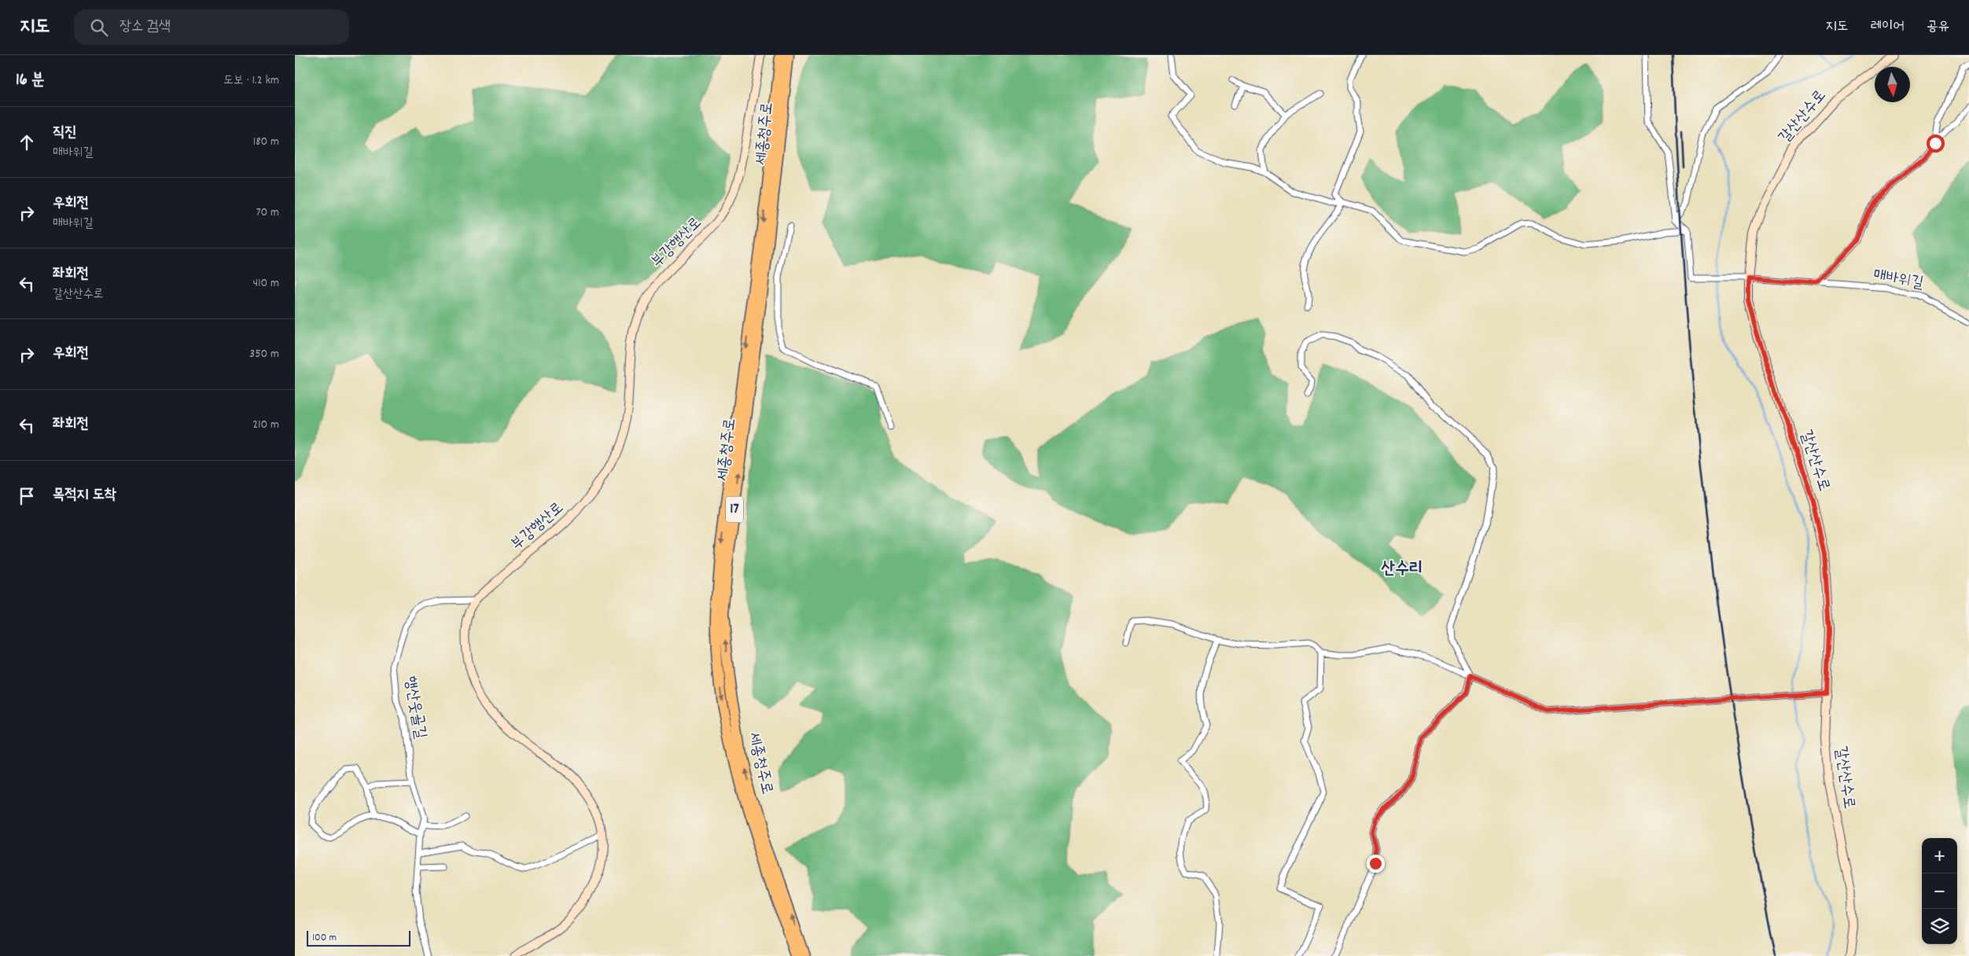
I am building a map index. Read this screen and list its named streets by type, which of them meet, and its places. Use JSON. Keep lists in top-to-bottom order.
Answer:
{
  "streets": {
    "highway": ["세종청주로", "17"],
    "street": [
      "갈산산수로",
      "부강행산로",
      "매바위길",
      "행산웃골길"
    ]
  },
  "crossings": [
    ["갈산산수로", "매바위길"],
    ["부강행산로", "행산웃골길"]
  ],
  "districts": ["산수리"],
  "scale_bar": "100 m",
  "north": "bottom",
  "page": {
    "header": "지도",
    "search": "장소 검색",
    "nav": ["지도", "레이어", "공유"],
    "heading": ["16 분", "도보 · 1.2 km"],
    "list": [
      ["직진", "매바위길", "180 m"],
      ["우회전", "매바위길", "70 m"],
      ["좌회전", "갈산산수로", "410 m"],
      ["우회전", "350 m"],
      ["좌회전", "210 m"],
      "목적지 도착"
    ],
    "map_buttons": ["+", "−"],
    "scale": "100 m"
  }
}
